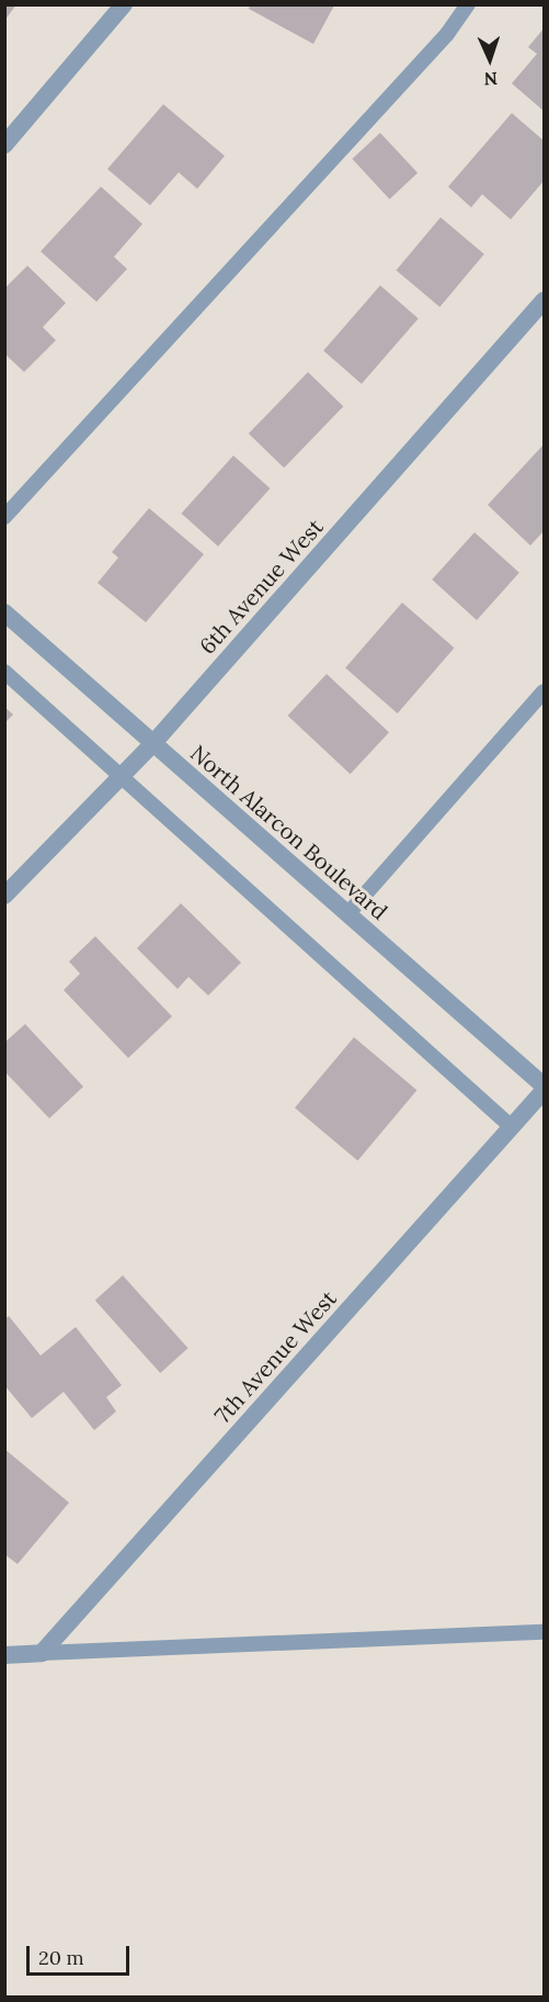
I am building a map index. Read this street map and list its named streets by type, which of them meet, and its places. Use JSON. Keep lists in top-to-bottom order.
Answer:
{
  "streets": {
    "street": ["6th Avenue West", "North Alarcon Boulevard", "7th Avenue West"]
  },
  "crossings": [
    ["6th Avenue West", "North Alarcon Boulevard"]
  ],
  "scale_bar": "20 m",
  "north": "bottom"
}
